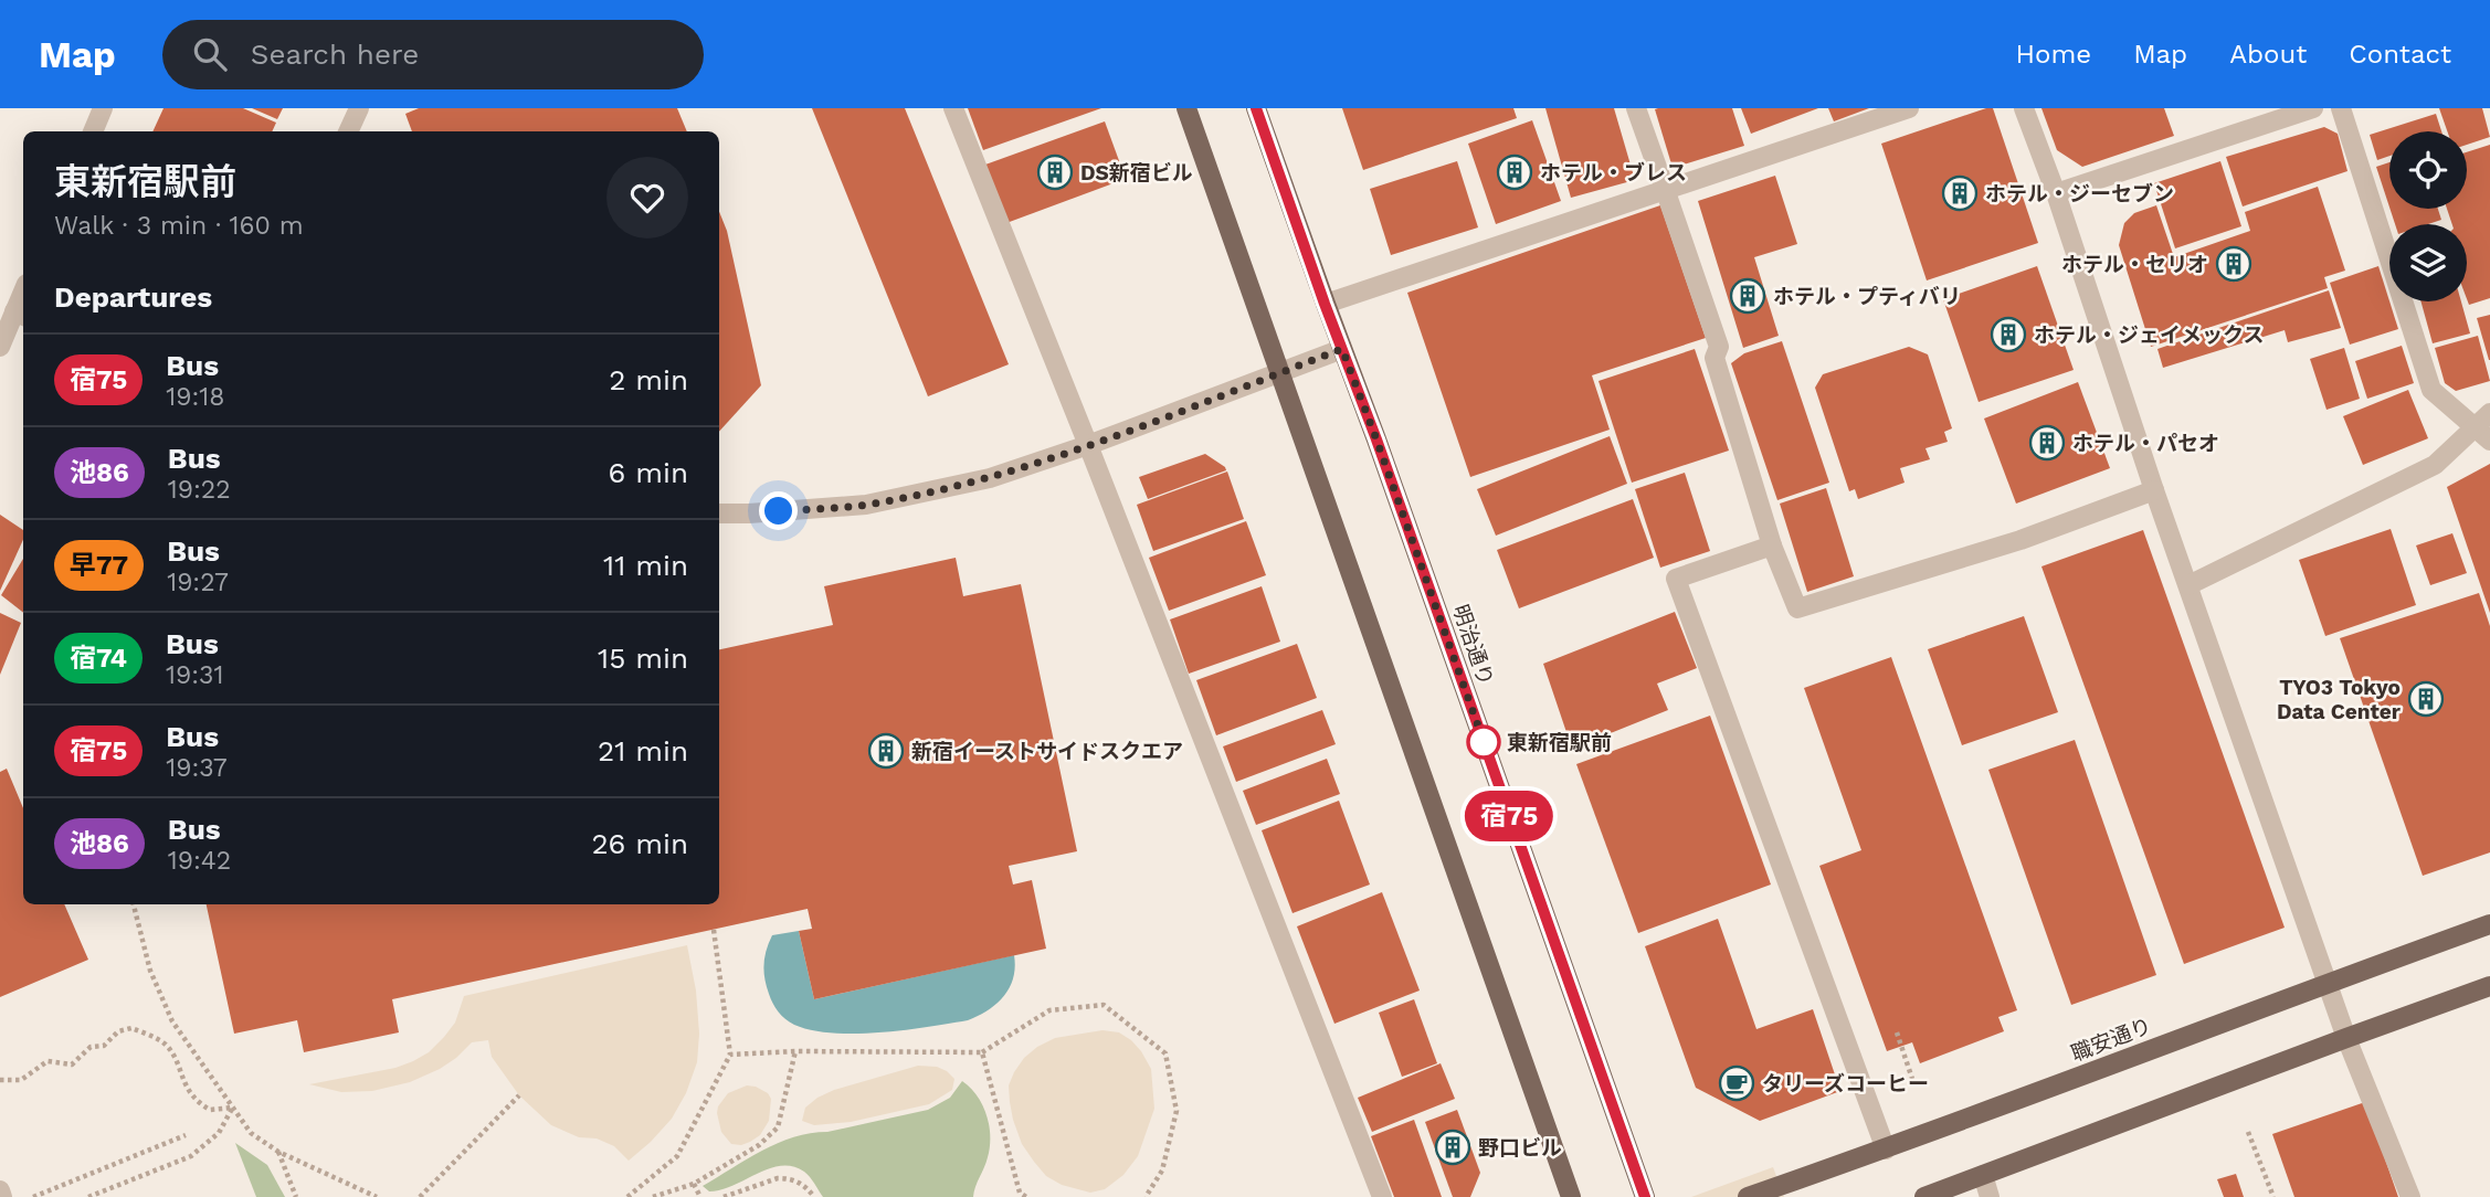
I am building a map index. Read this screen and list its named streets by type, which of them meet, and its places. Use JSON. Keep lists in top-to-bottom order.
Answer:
{
  "streets": {
    "main road": ["明治通り", "職安通り"]
  },
  "places": {
    "building": [
      "DS新宿ビル",
      "ホテル・ブレス",
      "ホテル・ジーセブン",
      "ホテル・セリオ",
      "ホテル・プティバリ",
      "ホテル・ジェイメックス",
      "ホテル・パセオ",
      "TYO3 Tokyo Data Center",
      "新宿イーストサイドスクエア",
      "野口ビル"
    ],
    "other": ["東新宿駅前"],
    "cafe": ["タリーズコーヒー"]
  },
  "lines": ["bus line 宿75"],
  "page": {
    "header": "Map",
    "search": "Search here",
    "nav": [
      "Home",
      "Map",
      "About",
      "Contact"
    ],
    "on_map": "宿75",
    "heading": [
      ["東新宿駅前", "Walk · 3 min · 160 m"],
      "Departures"
    ],
    "list": [
      {
        "mark": "宿75",
        "name": "Bus",
        "note": "19:18",
        "value": "2 min"
      },
      {
        "mark": "池86",
        "name": "Bus",
        "note": "19:22",
        "value": "6 min"
      },
      {
        "mark": "早77",
        "name": "Bus",
        "note": "19:27",
        "value": "11 min"
      },
      {
        "mark": "宿74",
        "name": "Bus",
        "note": "19:31",
        "value": "15 min"
      },
      {
        "mark": "宿75",
        "name": "Bus",
        "note": "19:37",
        "value": "21 min"
      },
      {
        "mark": "池86",
        "name": "Bus",
        "note": "19:42",
        "value": "26 min"
      }
    ]
  }
}
